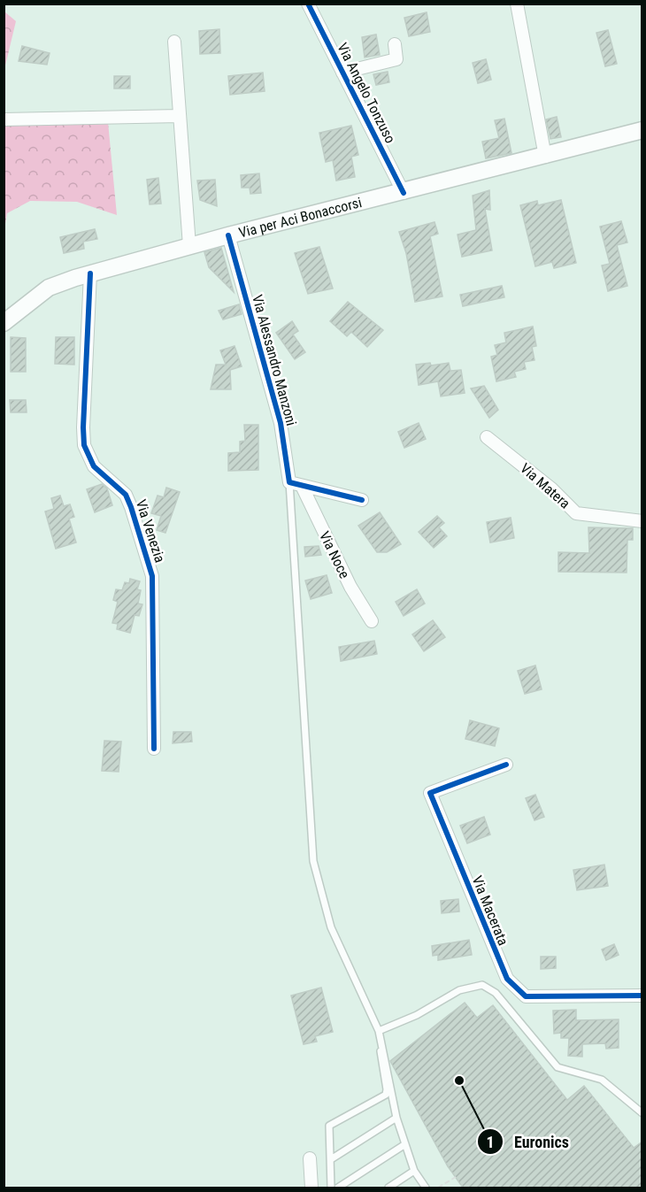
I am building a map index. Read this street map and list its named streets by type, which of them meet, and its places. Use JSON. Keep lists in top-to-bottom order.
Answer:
{
  "streets": {
    "main road": ["Via per Aci Bonaccorsi"],
    "street": [
      "Via Angelo Tonzuso",
      "Via Alessandro Manzoni",
      "Via Matera",
      "Via Venezia",
      "Via Noce",
      "Via Macerata"
    ]
  },
  "crossings": [
    ["Via Angelo Tonzuso", "Via per Aci Bonaccorsi"],
    ["Via per Aci Bonaccorsi", "Via Alessandro Manzoni"],
    ["Via per Aci Bonaccorsi", "Via Venezia"],
    ["Via Alessandro Manzoni", "Via Noce"]
  ],
  "places": ["Euronics"]
}
